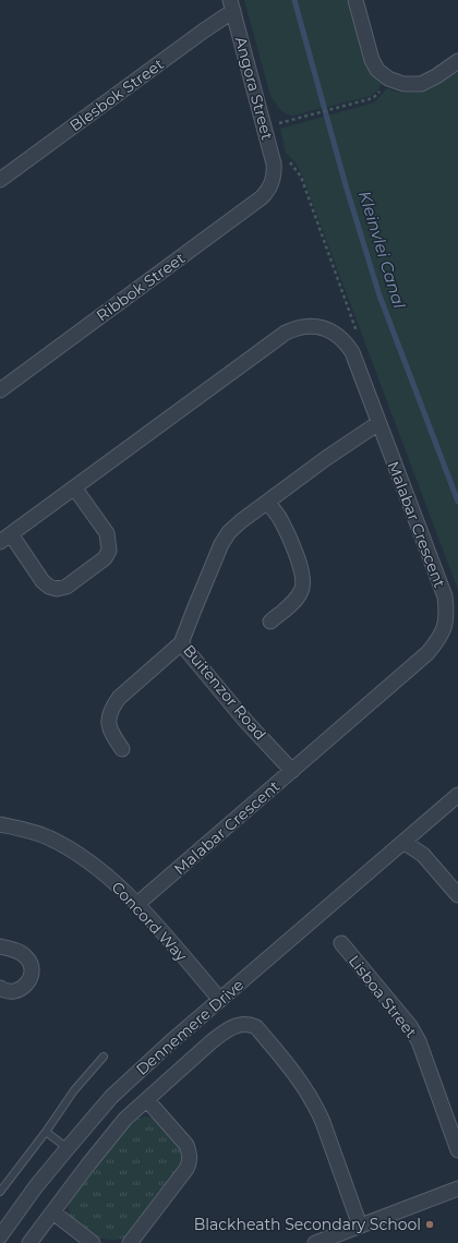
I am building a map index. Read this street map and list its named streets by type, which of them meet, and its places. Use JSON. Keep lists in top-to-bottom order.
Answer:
{
  "streets": {
    "street": [
      "Angora Street",
      "Blesbok Street",
      "Ribbok Street",
      "Malabar Crescent",
      "Buitenzor Road",
      "Concord Way",
      "Lisboa Street",
      "Dennemere Drive"
    ]
  },
  "crossings": [
    ["Angora Street", "Blesbok Street"],
    ["Angora Street", "Ribbok Street"],
    ["Malabar Crescent", "Buitenzor Road"],
    ["Malabar Crescent", "Concord Way"],
    ["Concord Way", "Dennemere Drive"]
  ],
  "water": ["Kleinvlei Canal"],
  "places": ["Blackheath Secondary School"]
}
